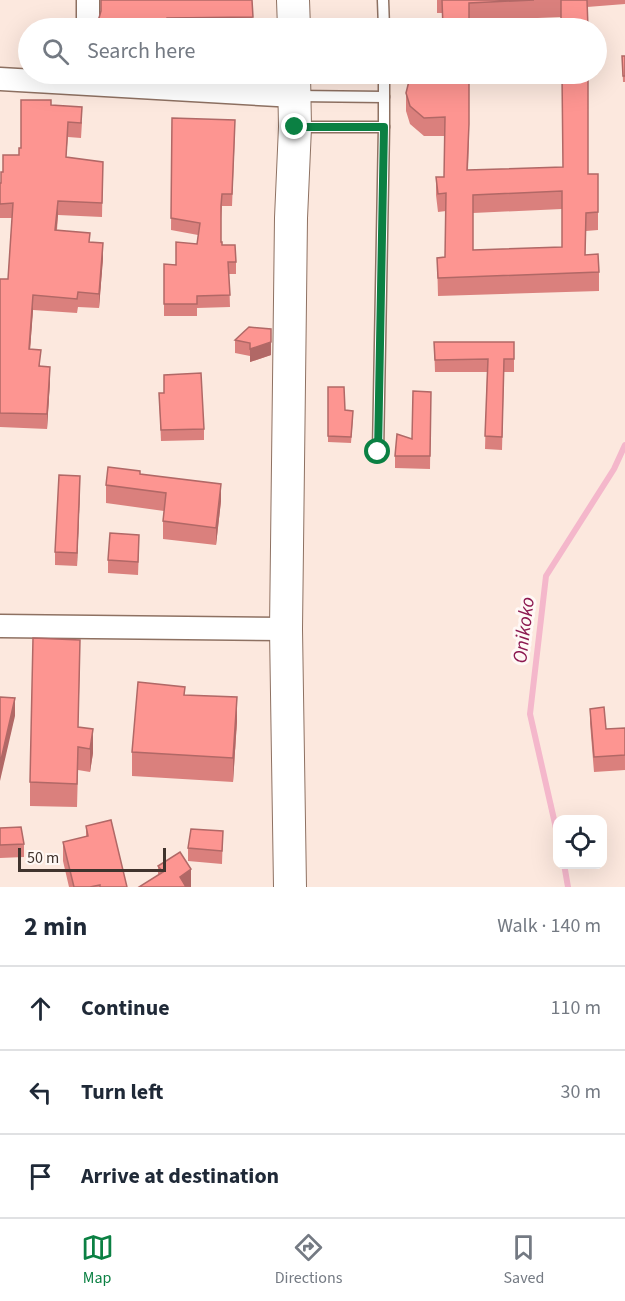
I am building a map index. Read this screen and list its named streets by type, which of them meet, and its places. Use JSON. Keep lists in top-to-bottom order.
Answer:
{
  "water": ["Onikoko"],
  "scale_bar": "50 m",
  "page": {
    "search": "Search here",
    "scale": "50 m",
    "heading": ["2 min", "Walk · 140 m"],
    "list": [
      ["Continue", "110 m"],
      ["Turn left", "30 m"],
      "Arrive at destination"
    ],
    "nav": ["Map", "Directions", "Saved"]
  }
}
